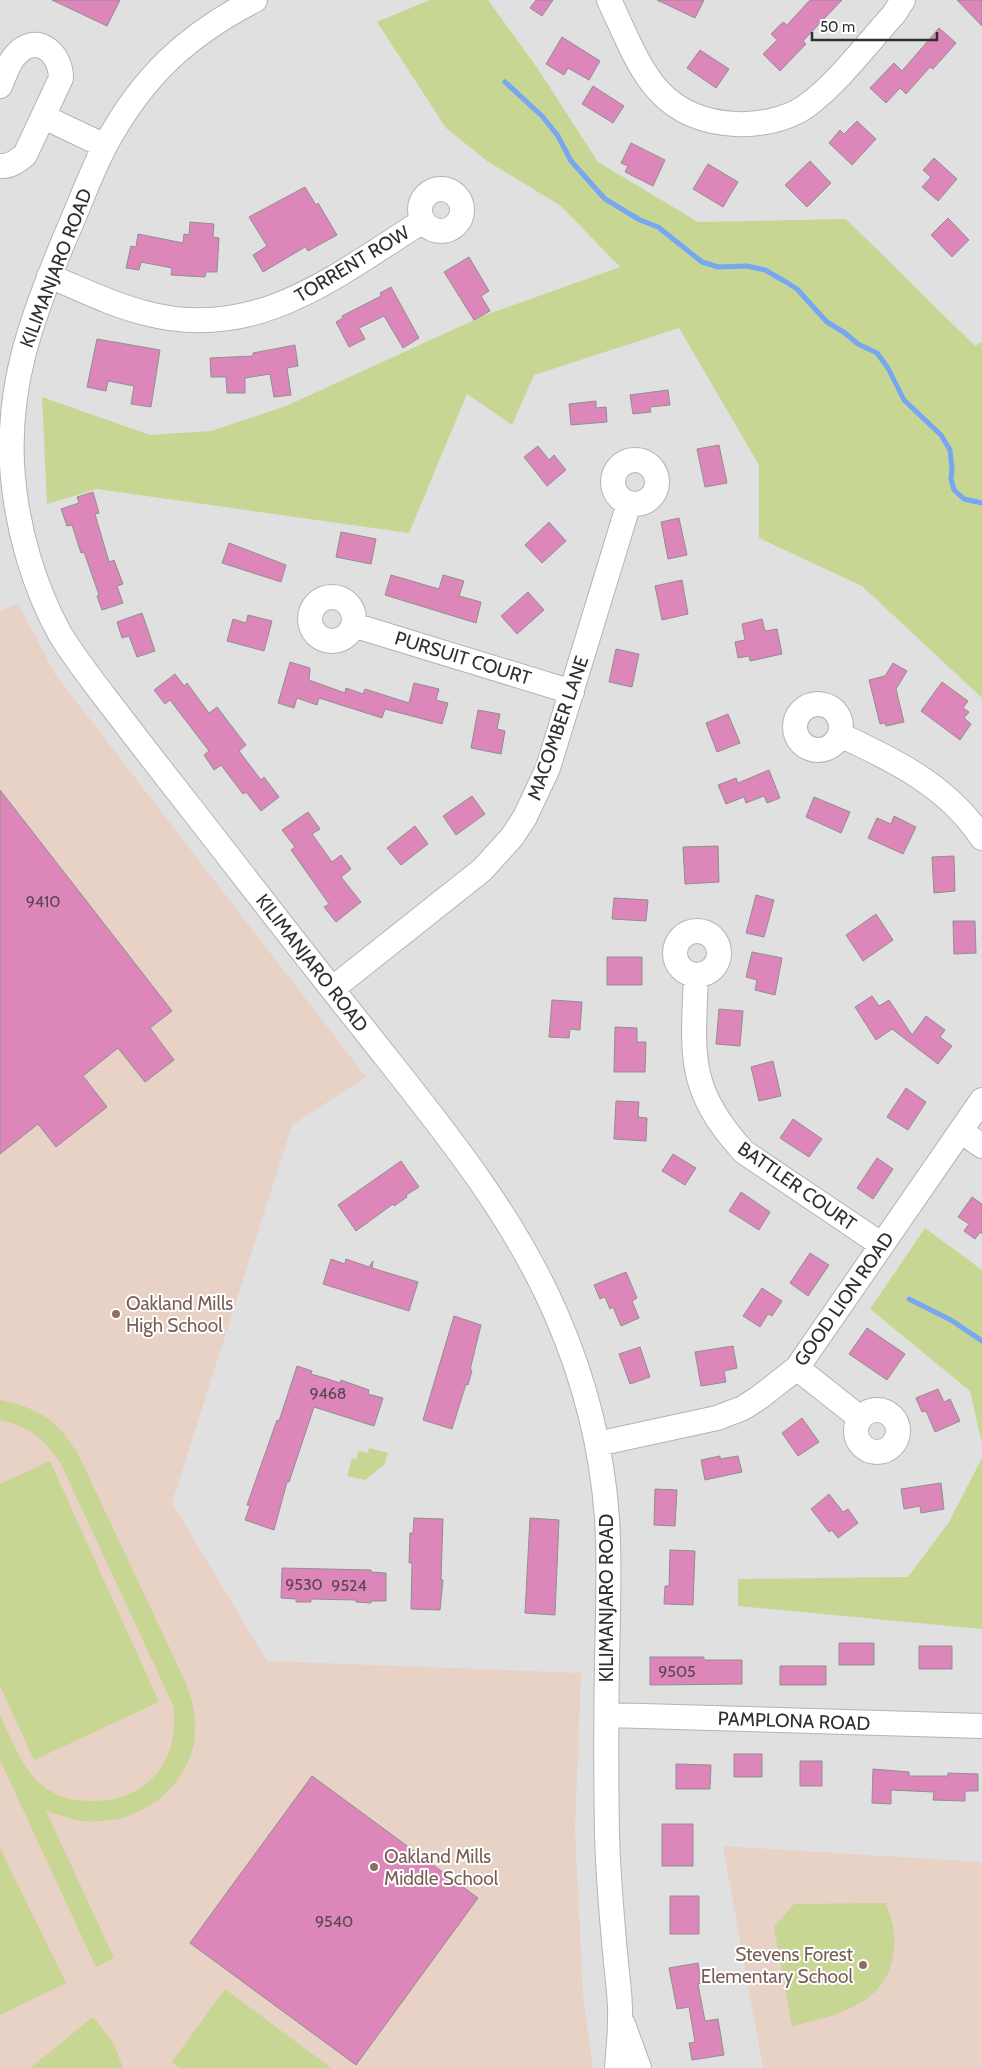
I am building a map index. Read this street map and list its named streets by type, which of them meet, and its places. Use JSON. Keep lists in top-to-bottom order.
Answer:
{
  "streets": {
    "street": [
      "TORRENT ROW",
      "KILIMANJARO ROAD",
      "PURSUIT COURT",
      "MACOMBER LANE",
      "BATTLER COURT",
      "GOOD LION ROAD",
      "PAMPLONA ROAD"
    ]
  },
  "crossings": [
    ["TORRENT ROW", "KILIMANJARO ROAD"],
    ["KILIMANJARO ROAD", "MACOMBER LANE"],
    ["KILIMANJARO ROAD", "GOOD LION ROAD"],
    ["KILIMANJARO ROAD", "PAMPLONA ROAD"],
    ["PURSUIT COURT", "MACOMBER LANE"],
    ["BATTLER COURT", "GOOD LION ROAD"]
  ],
  "places": ["Oakland Mills High School", "Oakland Mills Middle School", "Stevens Forest Elementary School"],
  "house_numbers": [
    "9410",
    "9468",
    "9530",
    "9524",
    "9505",
    "9540"
  ],
  "scale_bar": "50 m"
}
